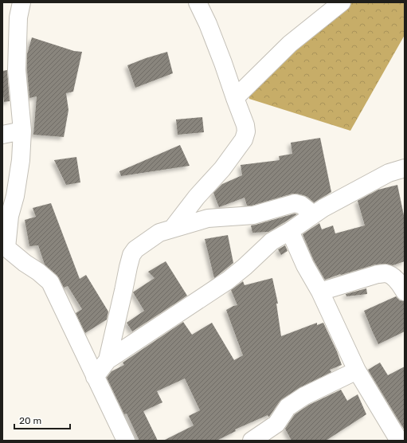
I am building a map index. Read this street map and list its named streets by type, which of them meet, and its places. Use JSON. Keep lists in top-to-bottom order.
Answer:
{
  "scale_bar": "20 m"
}
